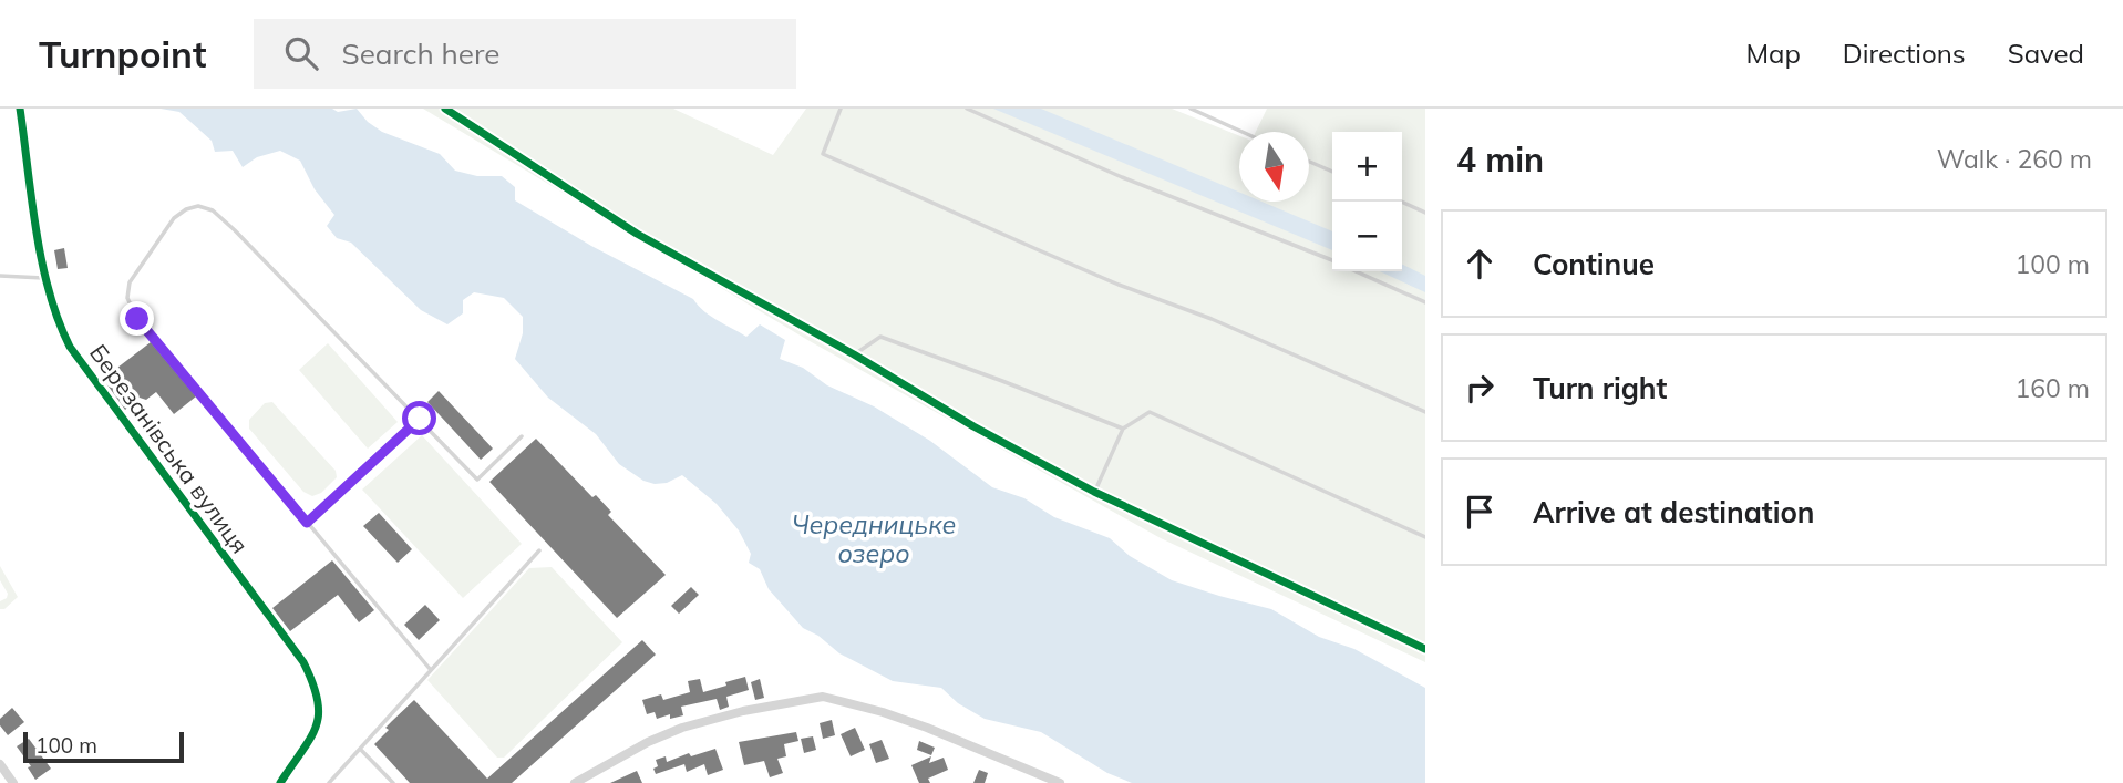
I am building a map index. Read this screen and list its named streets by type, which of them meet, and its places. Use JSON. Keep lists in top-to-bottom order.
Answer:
{
  "streets": {
    "street": ["Березанівська вулиця"]
  },
  "water": ["Чередницьке озеро"],
  "scale_bar": "100 m",
  "north": "bottom",
  "page": {
    "header": "Turnpoint",
    "search": "Search here",
    "nav": ["Map", "Directions", "Saved"],
    "heading": ["4 min", "Walk · 260 m"],
    "map_buttons": ["+", "−"],
    "list": [
      ["Continue", "100 m"],
      ["Turn right", "160 m"],
      "Arrive at destination"
    ],
    "scale": "100 m"
  }
}
